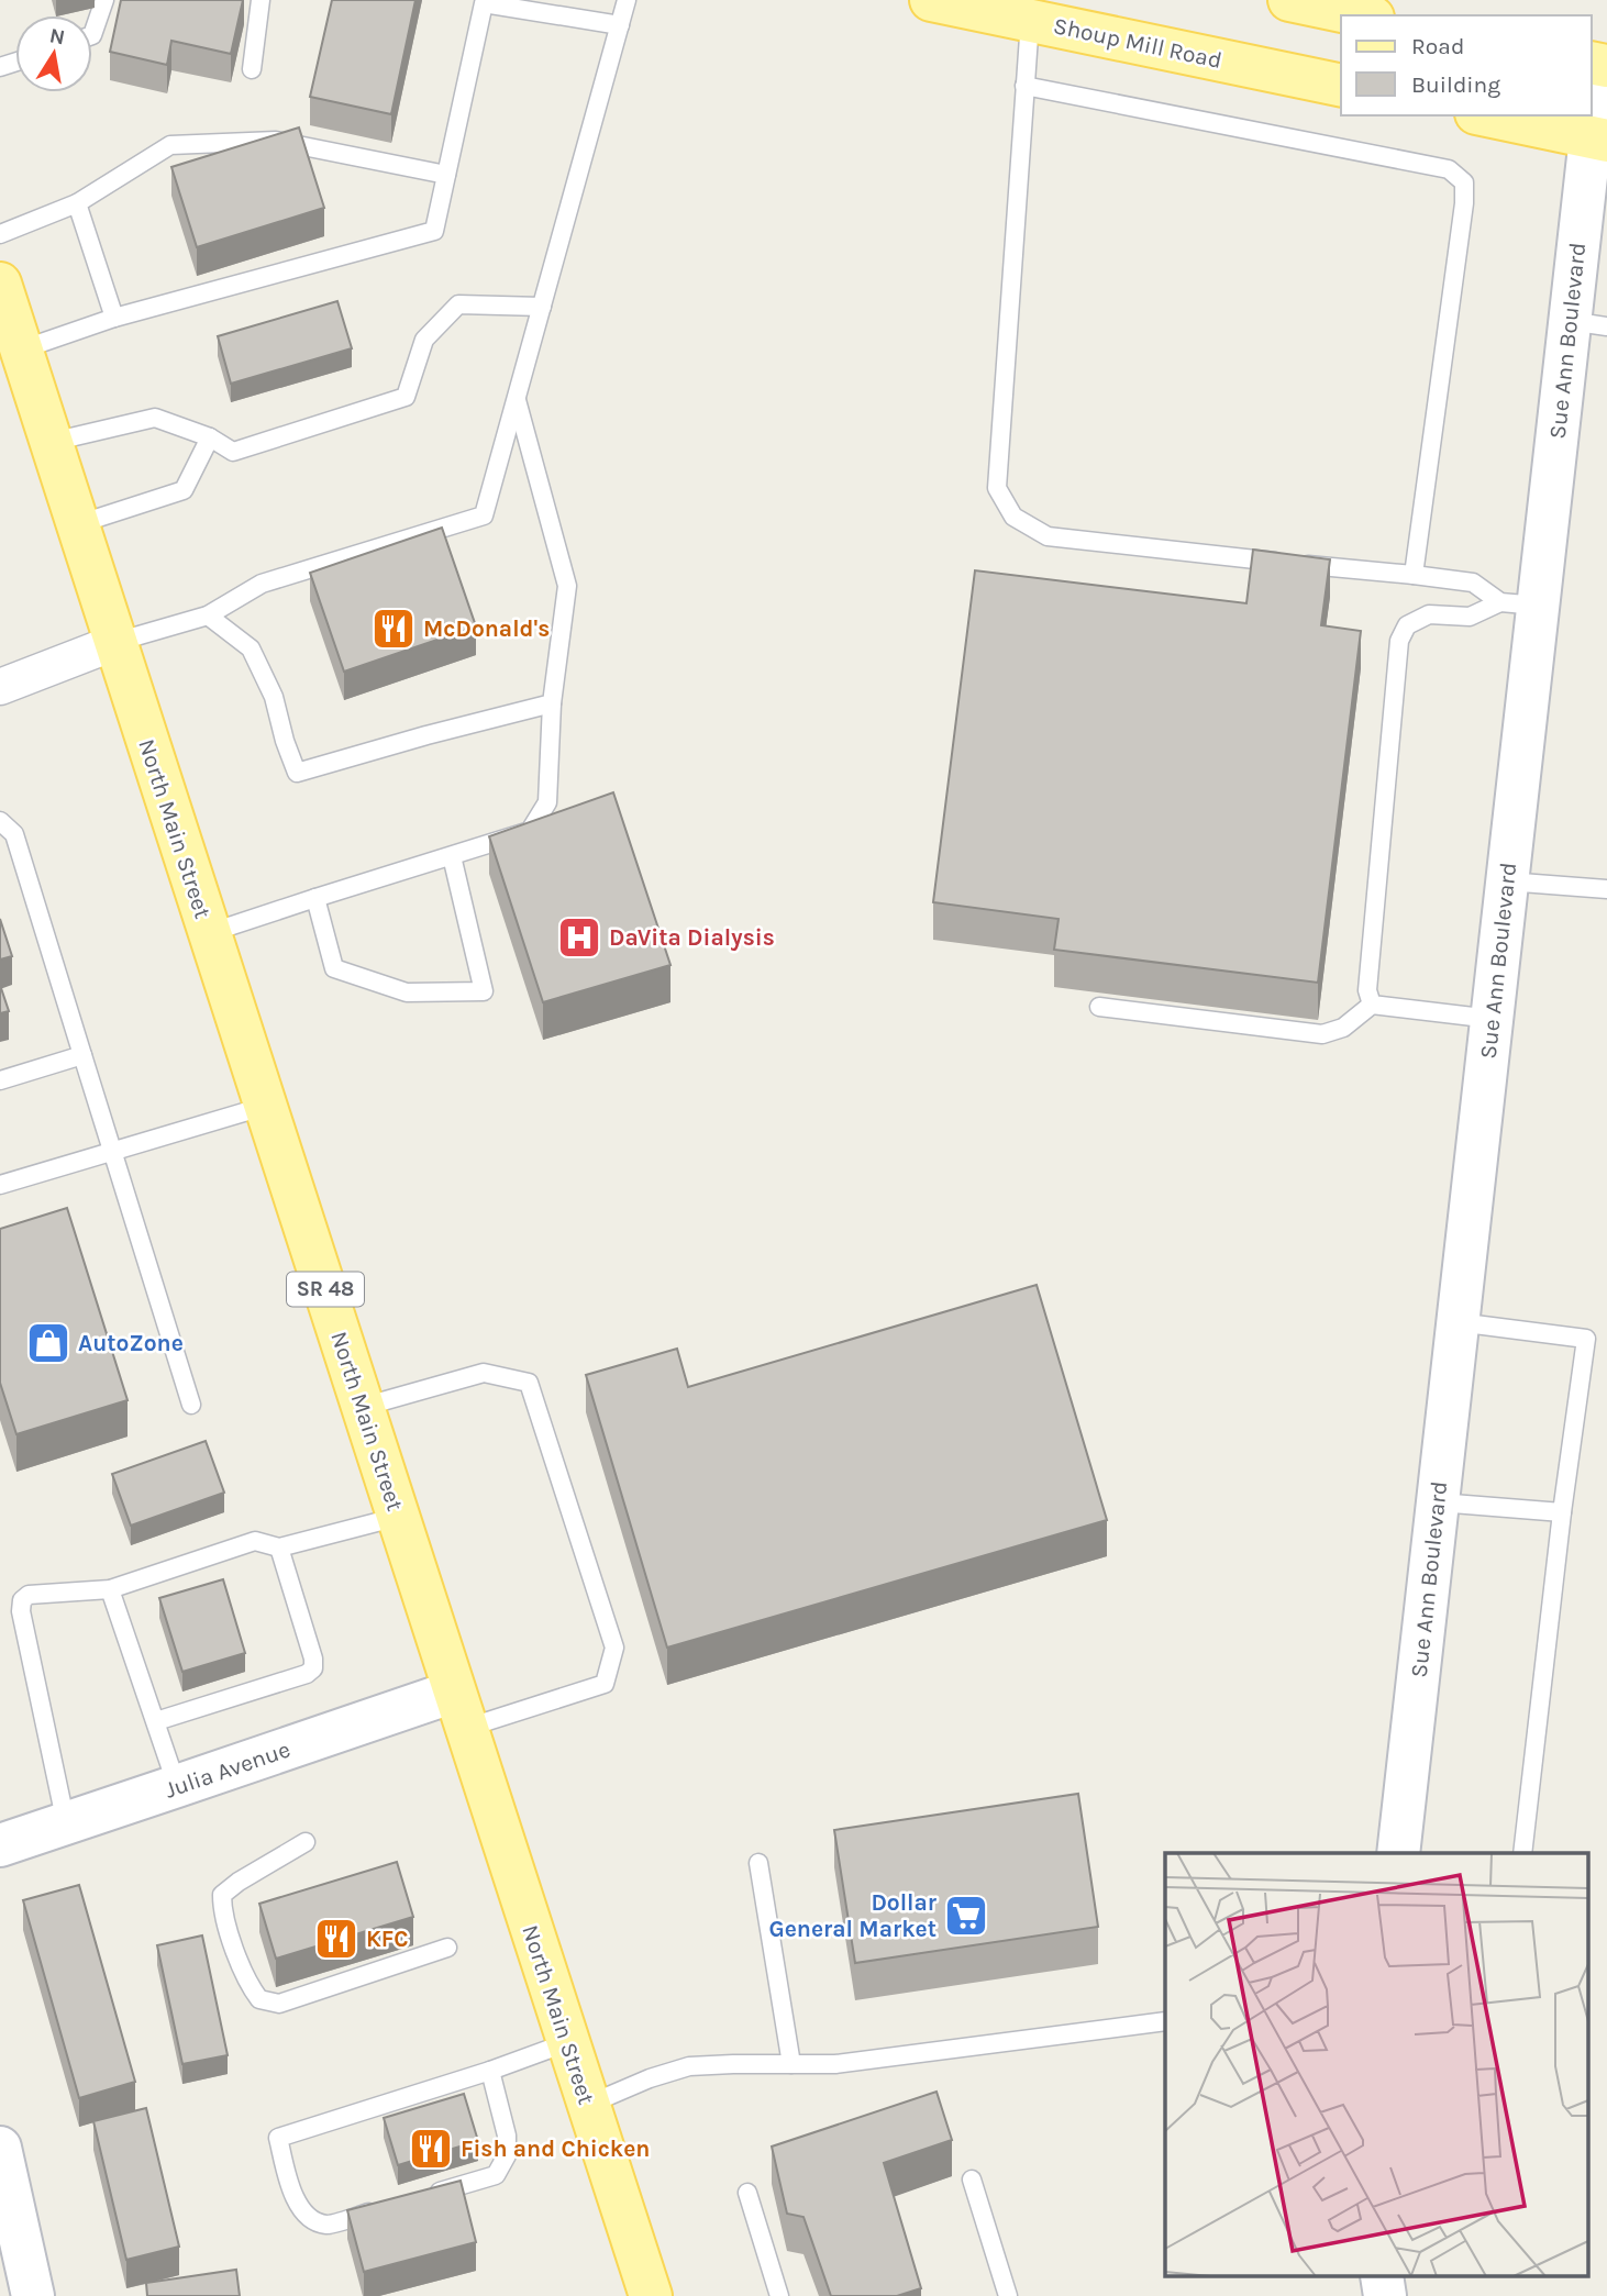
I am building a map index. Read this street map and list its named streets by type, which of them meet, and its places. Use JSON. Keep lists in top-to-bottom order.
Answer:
{
  "streets": {
    "main road": ["Shoup Mill Road", "North Main Street", "SR 48"],
    "street": ["Sue Ann Boulevard", "Julia Avenue"]
  },
  "crossings": [
    ["North Main Street", "Julia Avenue"]
  ],
  "places": {
    "restaurant": ["McDonald's", "KFC", "Fish and Chicken"],
    "hospital": ["DaVita Dialysis"],
    "shop": ["AutoZone"],
    "supermarket": ["Dollar General Market"]
  },
  "legend": ["Road", "Building"],
  "north": "top"
}
